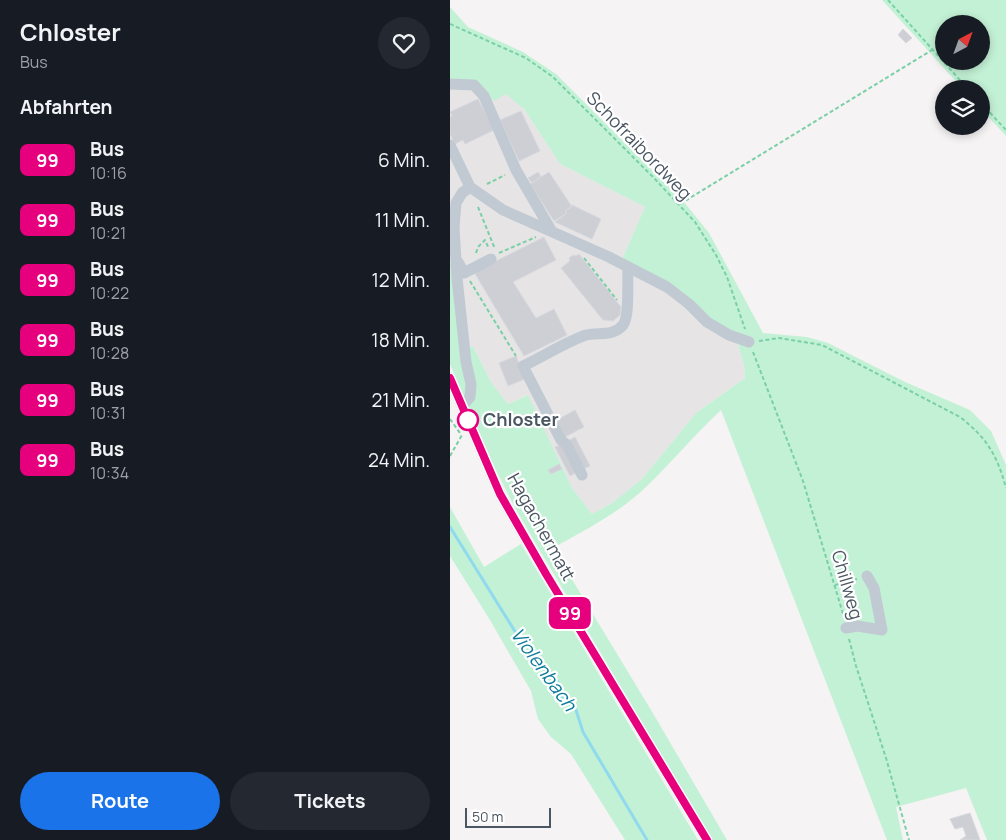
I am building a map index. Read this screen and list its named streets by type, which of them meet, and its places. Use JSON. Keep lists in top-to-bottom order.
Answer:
{
  "streets": {
    "street": ["Hagachermatt"],
    "path": ["Schofraibordweg", "Chillweg"]
  },
  "crossings": [
    ["Schofraibordweg", "Chillweg"]
  ],
  "water": ["Violenbach"],
  "places": ["Chloster"],
  "lines": ["bus line 99"],
  "scale_bar": "50 m",
  "north": "top right",
  "page": {
    "heading": [
      ["Chloster", "Bus"],
      "Abfahrten"
    ],
    "on_map": "99",
    "list": [
      {
        "mark": "99",
        "name": "Bus",
        "note": "10:16",
        "value": "6 Min."
      },
      {
        "mark": "99",
        "name": "Bus",
        "note": "10:21",
        "value": "11 Min."
      },
      {
        "mark": "99",
        "name": "Bus",
        "note": "10:22",
        "value": "12 Min."
      },
      {
        "mark": "99",
        "name": "Bus",
        "note": "10:28",
        "value": "18 Min."
      },
      {
        "mark": "99",
        "name": "Bus",
        "note": "10:31",
        "value": "21 Min."
      },
      {
        "mark": "99",
        "name": "Bus",
        "note": "10:34",
        "value": "24 Min."
      }
    ],
    "buttons": ["Route", "Tickets"],
    "scale": "50 m"
  }
}
